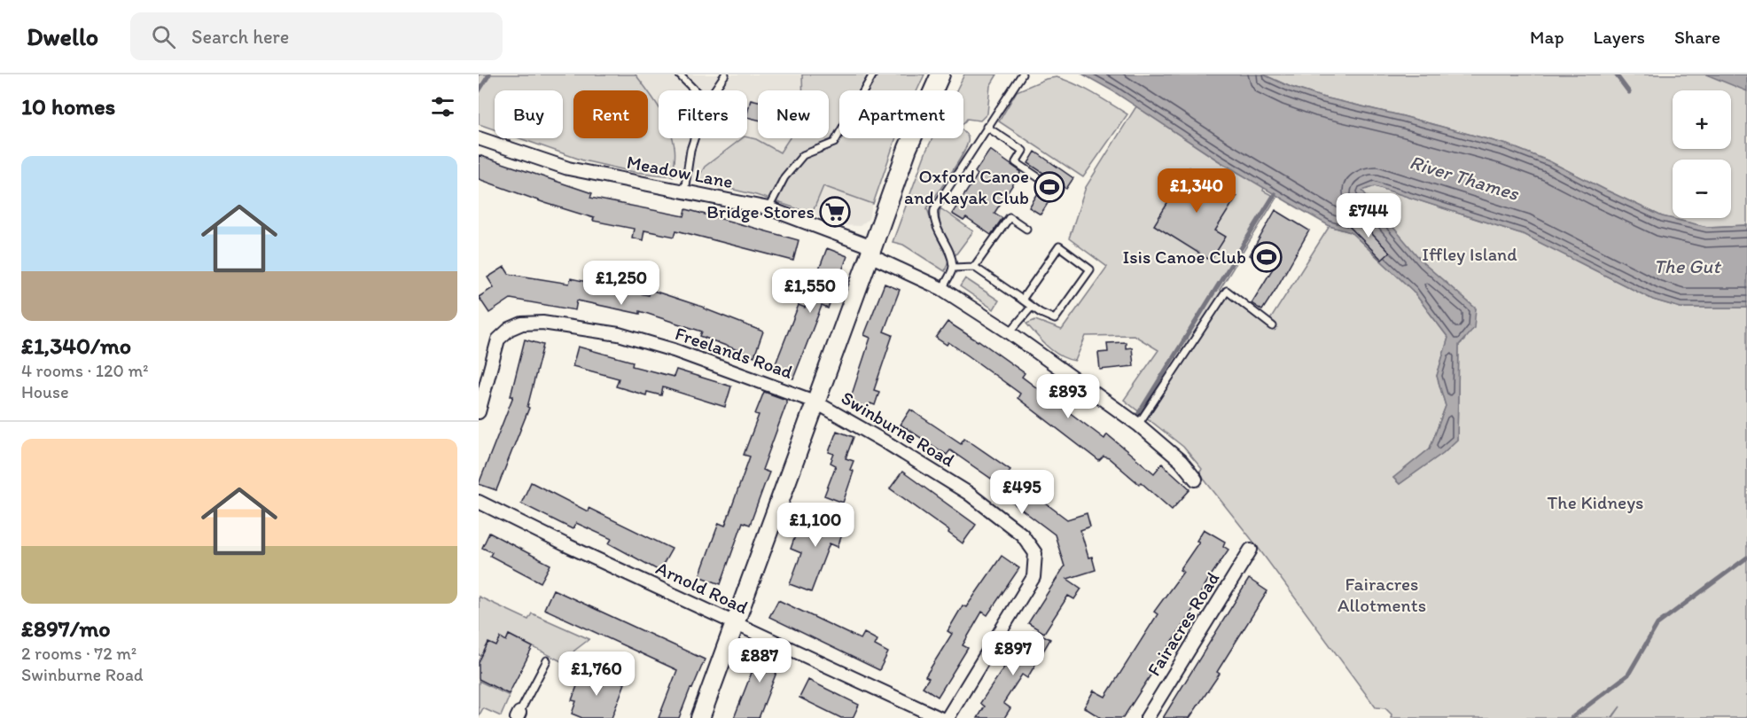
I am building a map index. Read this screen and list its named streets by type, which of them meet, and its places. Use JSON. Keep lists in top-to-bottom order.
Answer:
{
  "streets": {
    "street": [
      "Meadow Lane",
      "Freelands Road",
      "Swinburne Road",
      "Arnold Road",
      "Fairacres Road"
    ]
  },
  "crossings": [
    ["Freelands Road", "Swinburne Road"]
  ],
  "water": ["River Thames", "The Gut"],
  "parks": ["Iffley Island", "The Kidneys", "Fairacres Allotments"],
  "places": {
    "sports": ["Oxford Canoe and Kayak Club", "Isis Canoe Club"],
    "supermarket": ["Bridge Stores"]
  },
  "page": {
    "header": "Dwello",
    "search": "Search here",
    "nav": ["Map", "Layers", "Share"],
    "heading": "10 homes",
    "map_buttons": ["+", "−"],
    "chip": [
      "Buy",
      "Rent",
      "Filters",
      "New",
      "Apartment"
    ],
    "list": [
      {
        "name": "£1,340/mo",
        "note": "4 rooms · 120 m² · House"
      },
      {
        "name": "£897/mo",
        "note": "2 rooms · 72 m² · Swinburne Road"
      }
    ],
    "price": [
      "£1,340",
      "£744",
      "£1,250",
      "£1,550",
      "£893",
      "£495",
      "£1,100",
      "£897",
      "£887",
      "£1,760"
    ]
  }
}
